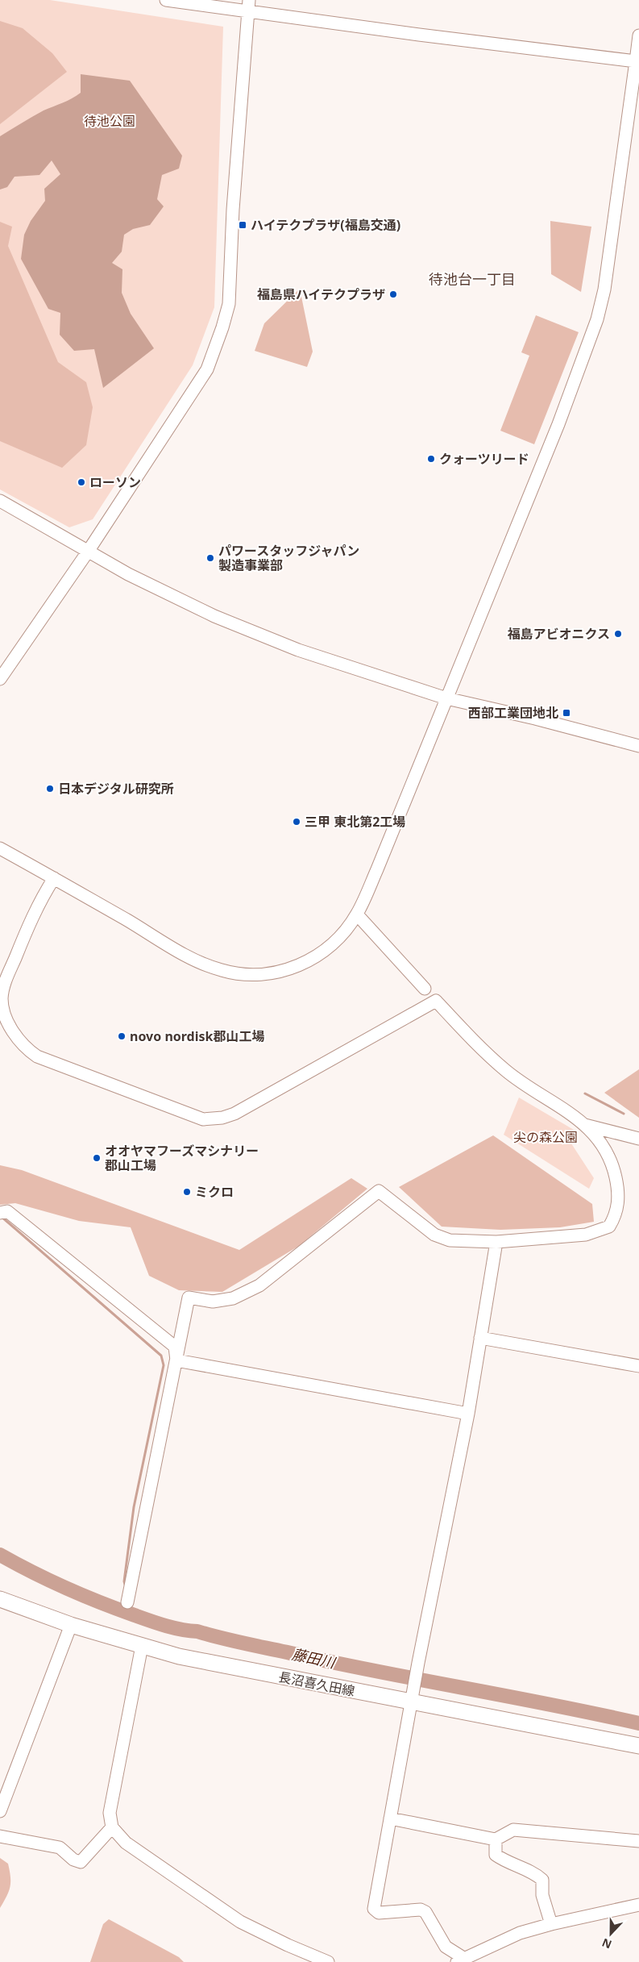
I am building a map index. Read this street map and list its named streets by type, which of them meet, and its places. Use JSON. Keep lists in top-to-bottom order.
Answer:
{
  "streets": {
    "main road": ["長沼喜久田線"]
  },
  "districts": ["待池台一丁目"],
  "water": ["藤田川"],
  "parks": ["待池公園", "尖の森公園"],
  "places": {
    "transit": ["ハイテクプラザ(福島交通)", "西部工業団地北"],
    "other": [
      "福島県ハイテクプラザ",
      "クォーツリード",
      "ローソン",
      "パワースタッフジャパン 製造事業部",
      "福島アビオニクス",
      "日本デジタル研究所",
      "三甲 東北第2工場",
      "novo nordisk郡山工場",
      "オオヤマフーズマシナリー 郡山工場",
      "ミクロ"
    ]
  },
  "north": "bottom"
}
